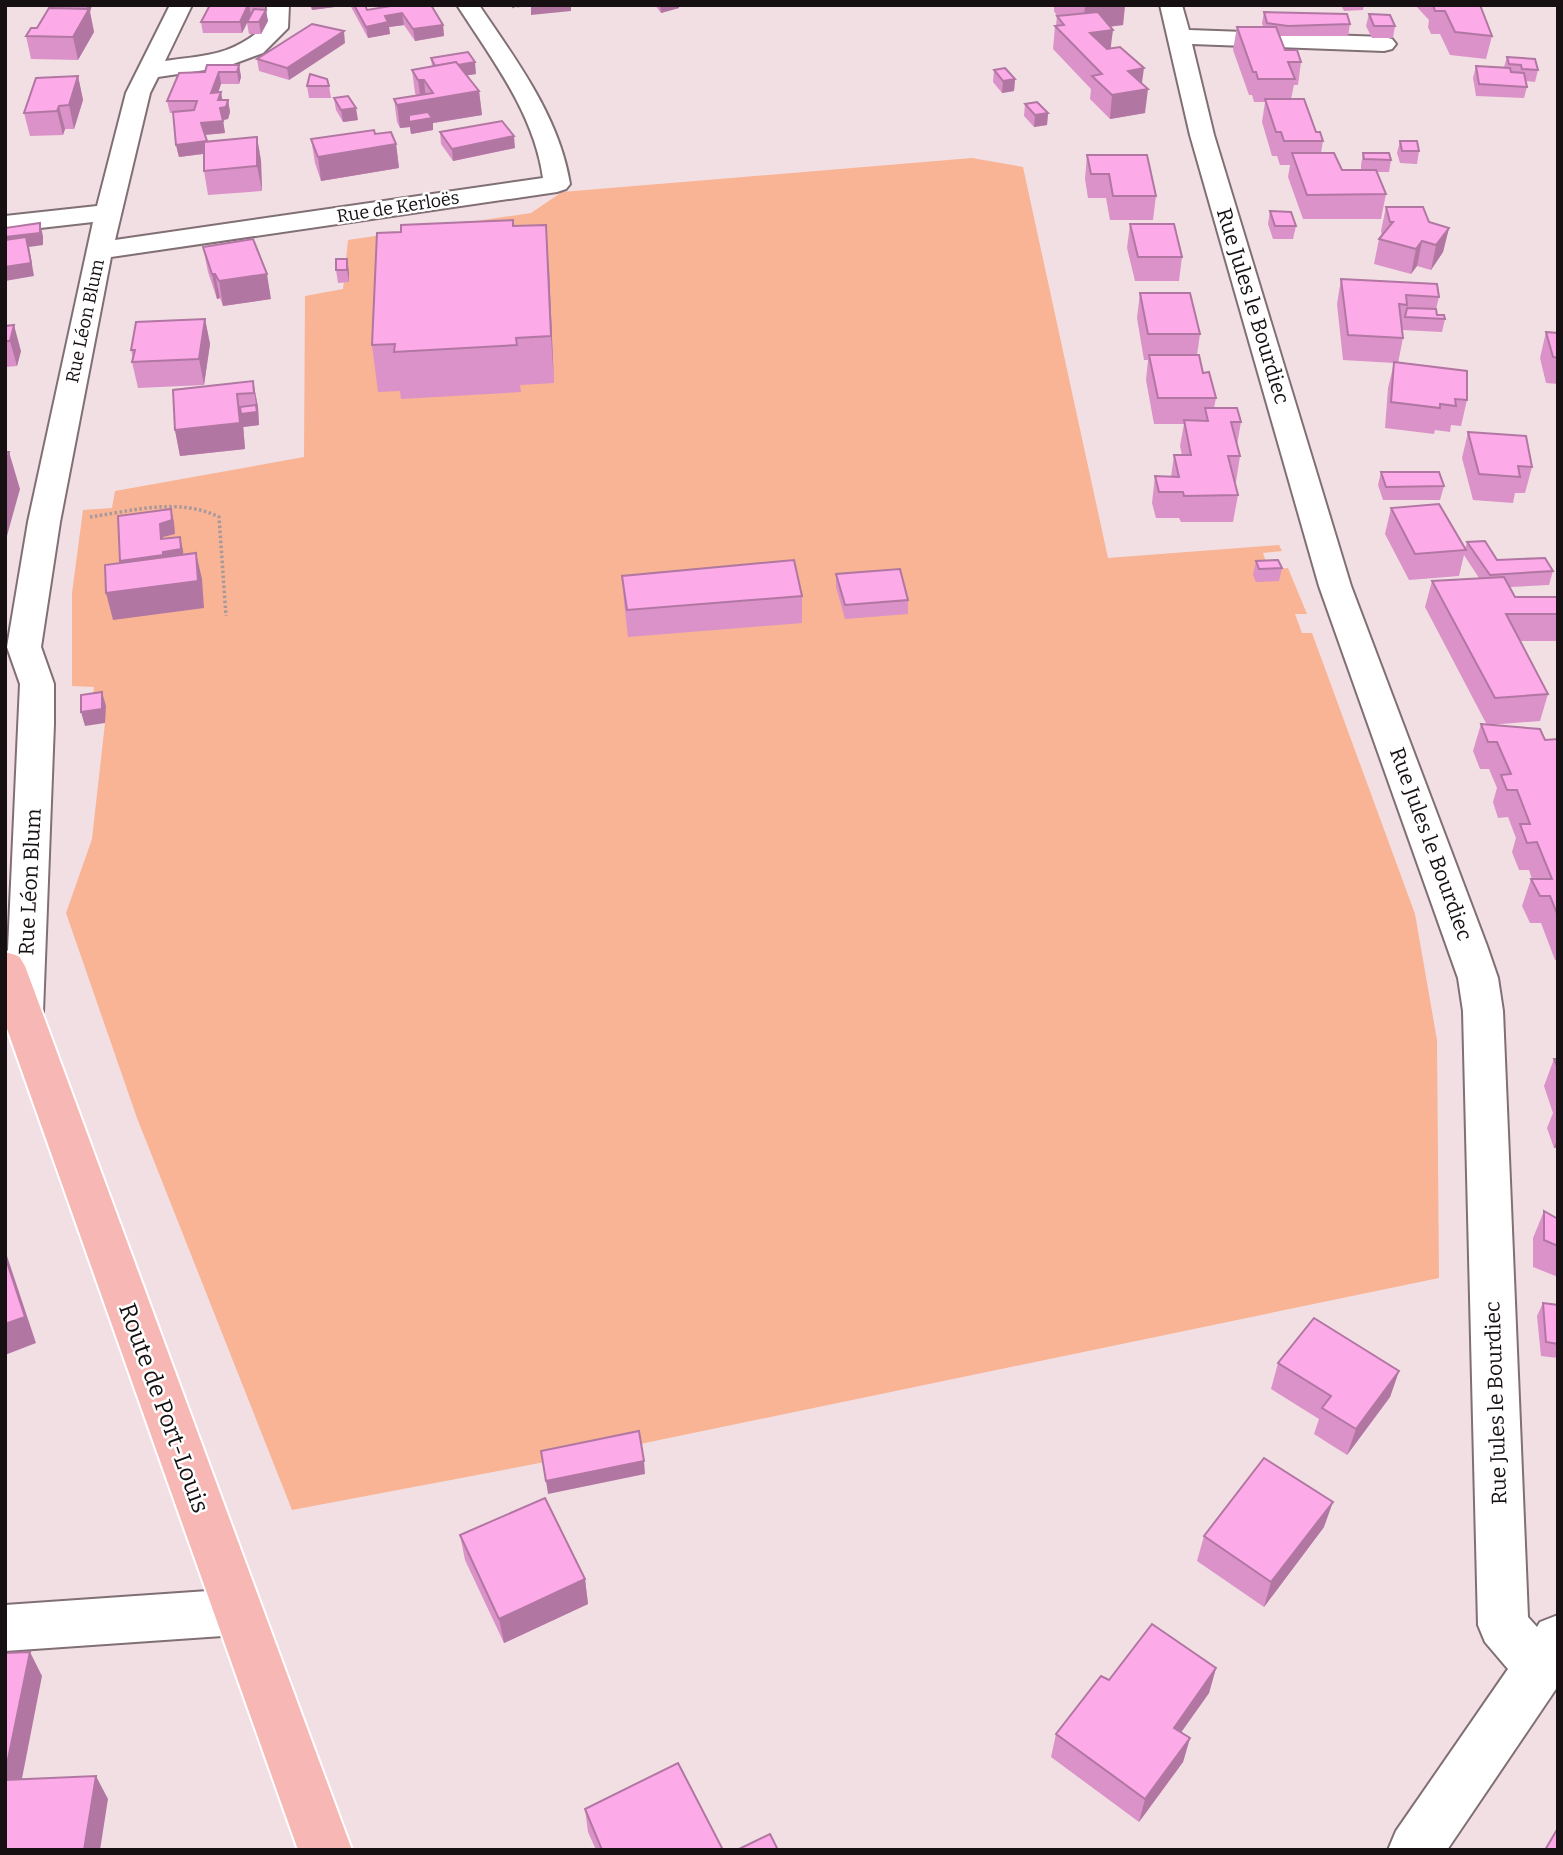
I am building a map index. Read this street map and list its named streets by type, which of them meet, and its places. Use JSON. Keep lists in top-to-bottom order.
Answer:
{
  "streets": {
    "main road": ["Route de Port-Louis"],
    "street": ["Rue de Kerloës", "Rue Jules le Bourdiec", "Rue Léon Blum"]
  },
  "crossings": [
    ["Rue de Kerloës", "Rue Léon Blum"],
    ["Rue Léon Blum", "Route de Port-Louis"]
  ]
}
